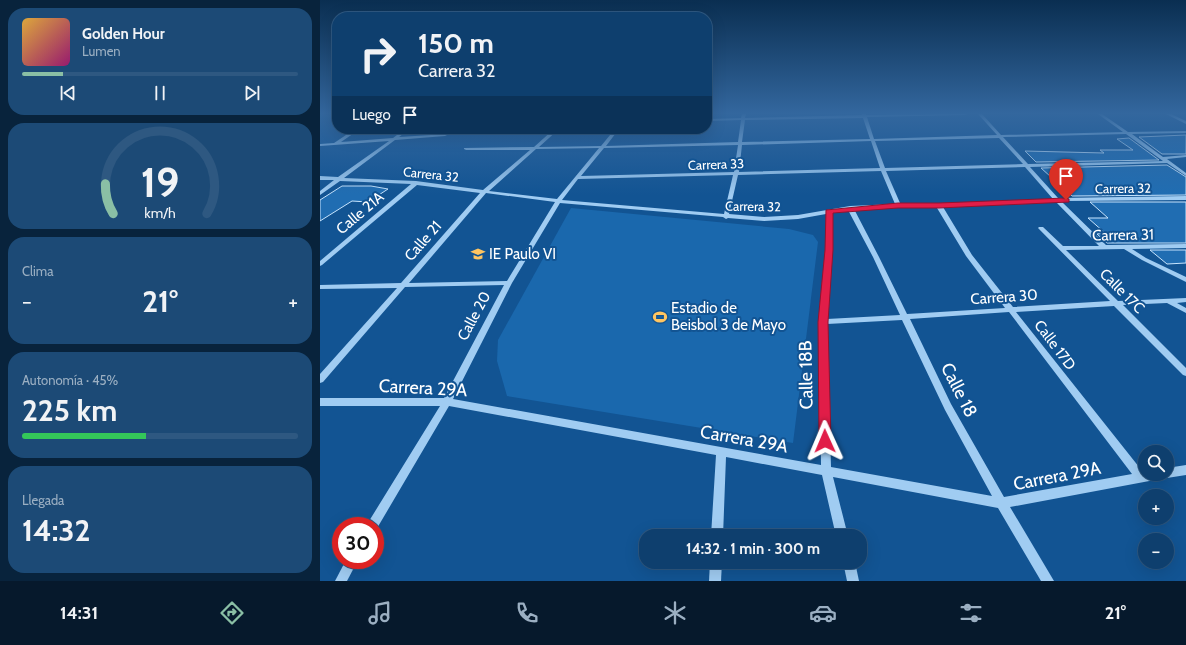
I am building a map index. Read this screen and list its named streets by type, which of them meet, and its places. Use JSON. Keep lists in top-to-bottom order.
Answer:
{
  "streets": {
    "street": [
      "Carrera 33",
      "Carrera 32",
      "Calle 21A",
      "Carrera 31",
      "Calle 21",
      "Calle 17C",
      "Carrera 30",
      "Calle 20",
      "Calle 17D",
      "Calle 18B",
      "Carrera 29A",
      "Calle 18"
    ]
  },
  "crossings": [
    ["Carrera 33", "Calle 20"],
    ["Carrera 32", "Calle 21A"],
    ["Carrera 32", "Calle 21"],
    ["Carrera 32", "Calle 20"],
    ["Carrera 32", "Calle 17D"],
    ["Carrera 32", "Calle 18B"],
    ["Carrera 32", "Calle 18"],
    ["Carrera 31", "Calle 17C"],
    ["Calle 17C", "Carrera 30"],
    ["Carrera 30", "Calle 17D"],
    ["Carrera 30", "Calle 18B"],
    ["Carrera 30", "Calle 18"],
    ["Calle 20", "Carrera 29A"],
    ["Calle 18B", "Carrera 29A"],
    ["Carrera 29A", "Calle 18"]
  ],
  "places": {
    "school or university": ["IE Paulo VI"],
    "sports": ["Estadio de Beisbol 3 de Mayo"]
  },
  "page": {
    "turn": ["150 m", "Carrera 32"],
    "song": ["Golden Hour", "Lumen"],
    "then": "Luego",
    "tile": [
      "Clima",
      ["Autonomía · 45%", "225 km"],
      ["Llegada", "14:32"]
    ],
    "heat": ["−", "21°", "+"],
    "map_buttons": ["+", "−"],
    "limit": "30",
    "trip": "14:32 · 1 min · 300 m",
    "tabs": ["14:31", "21°"],
    "gauge": ["19", "km/h"]
  }
}
